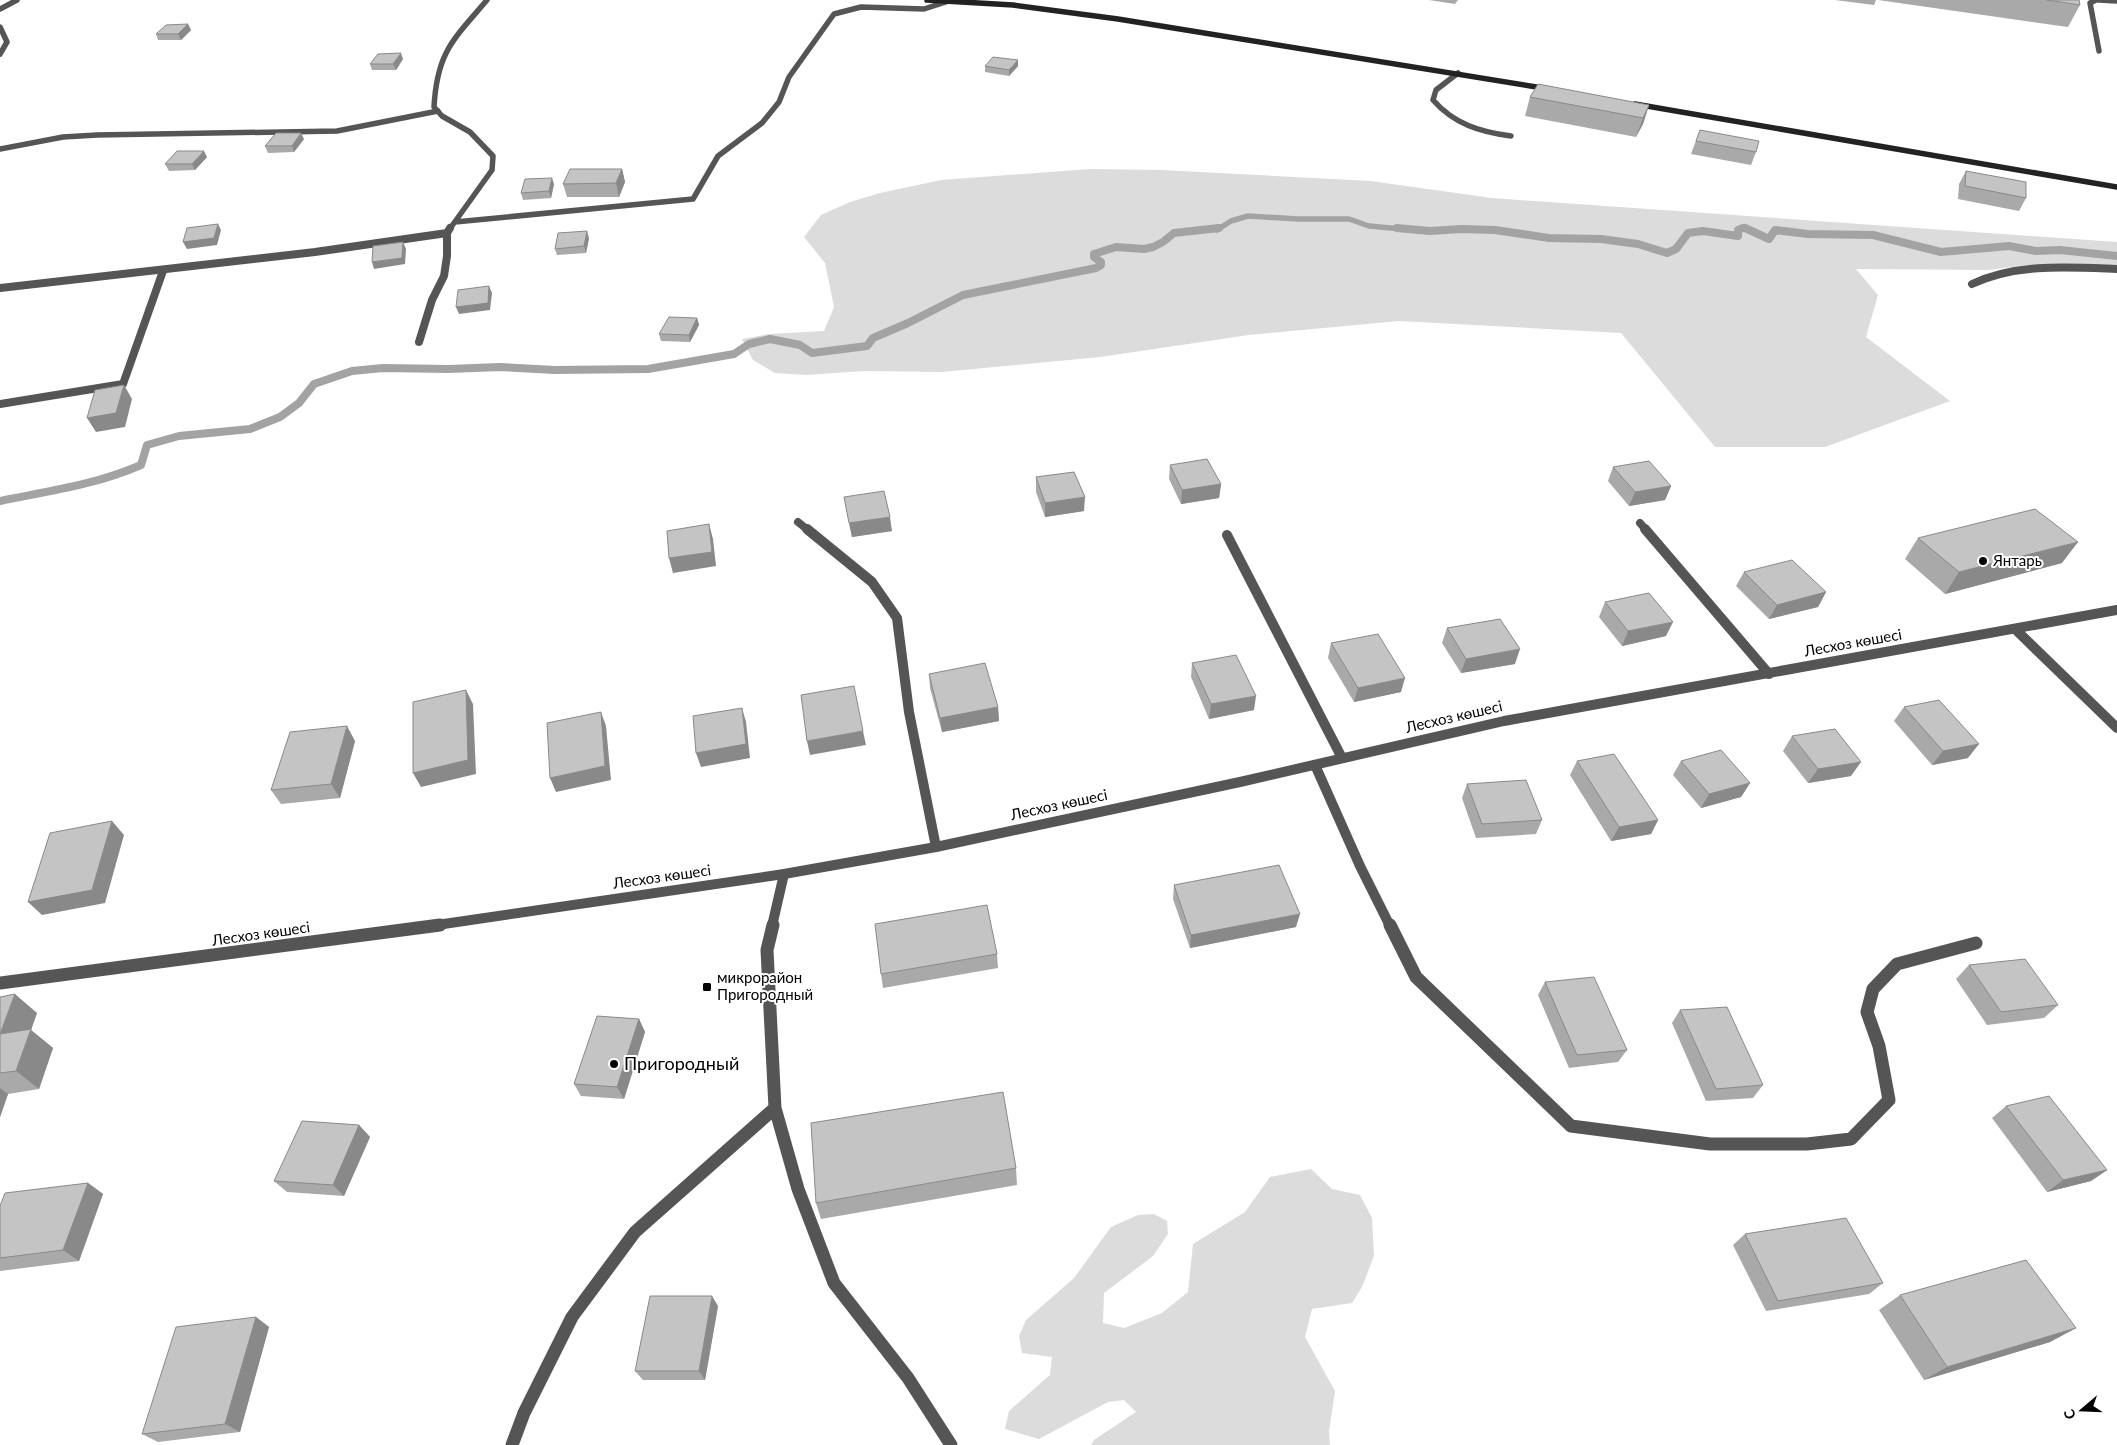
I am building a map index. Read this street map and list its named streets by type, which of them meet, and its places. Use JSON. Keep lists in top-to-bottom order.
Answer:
{
  "streets": {
    "street": ["Лесхоз көшесі"]
  },
  "places": {
    "other": ["Янтарь", "Пригородный"],
    "transit": ["микрорайон Пригородный"]
  },
  "north": "left"
}
